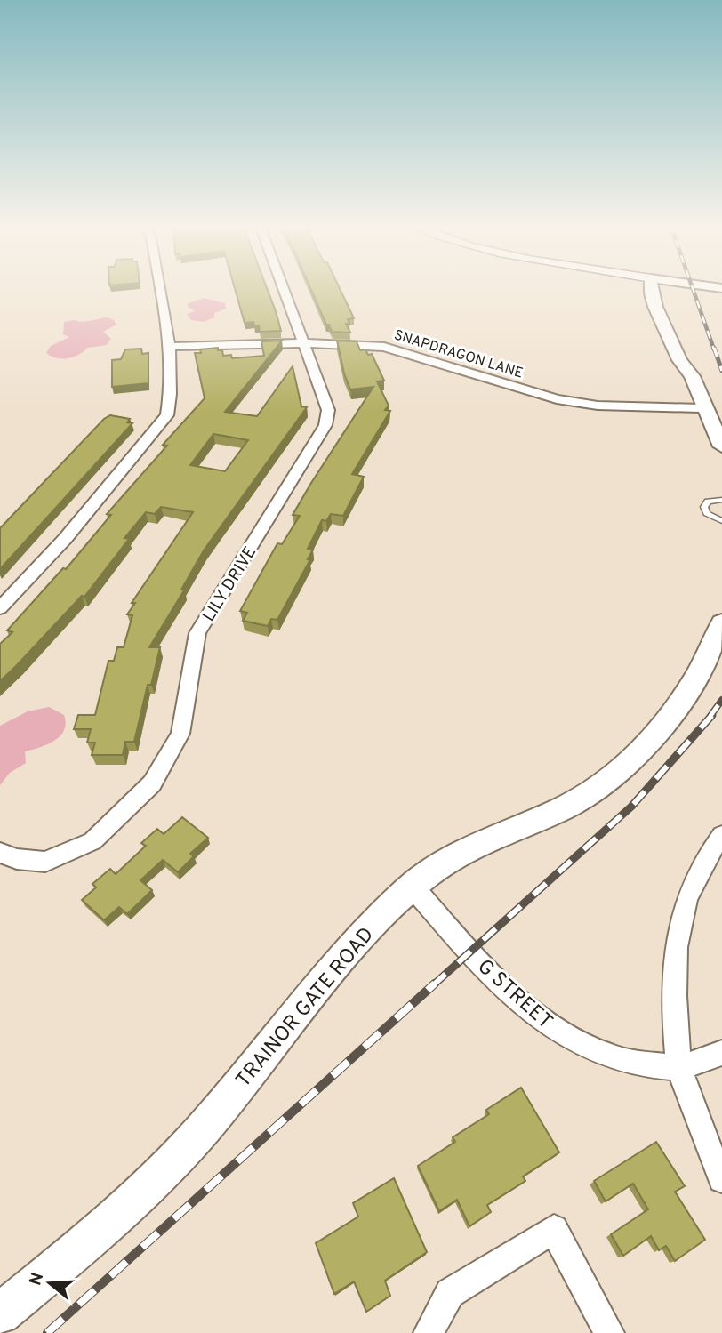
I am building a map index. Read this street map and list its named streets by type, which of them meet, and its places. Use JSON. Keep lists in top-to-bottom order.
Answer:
{
  "streets": {
    "main road": ["TRAINOR GATE ROAD"],
    "street": ["SNAPDRAGON LANE", "LILY DRIVE", "G STREET"]
  },
  "crossings": [
    ["SNAPDRAGON LANE", "LILY DRIVE"],
    ["G STREET", "TRAINOR GATE ROAD"]
  ],
  "north": "left"
}
